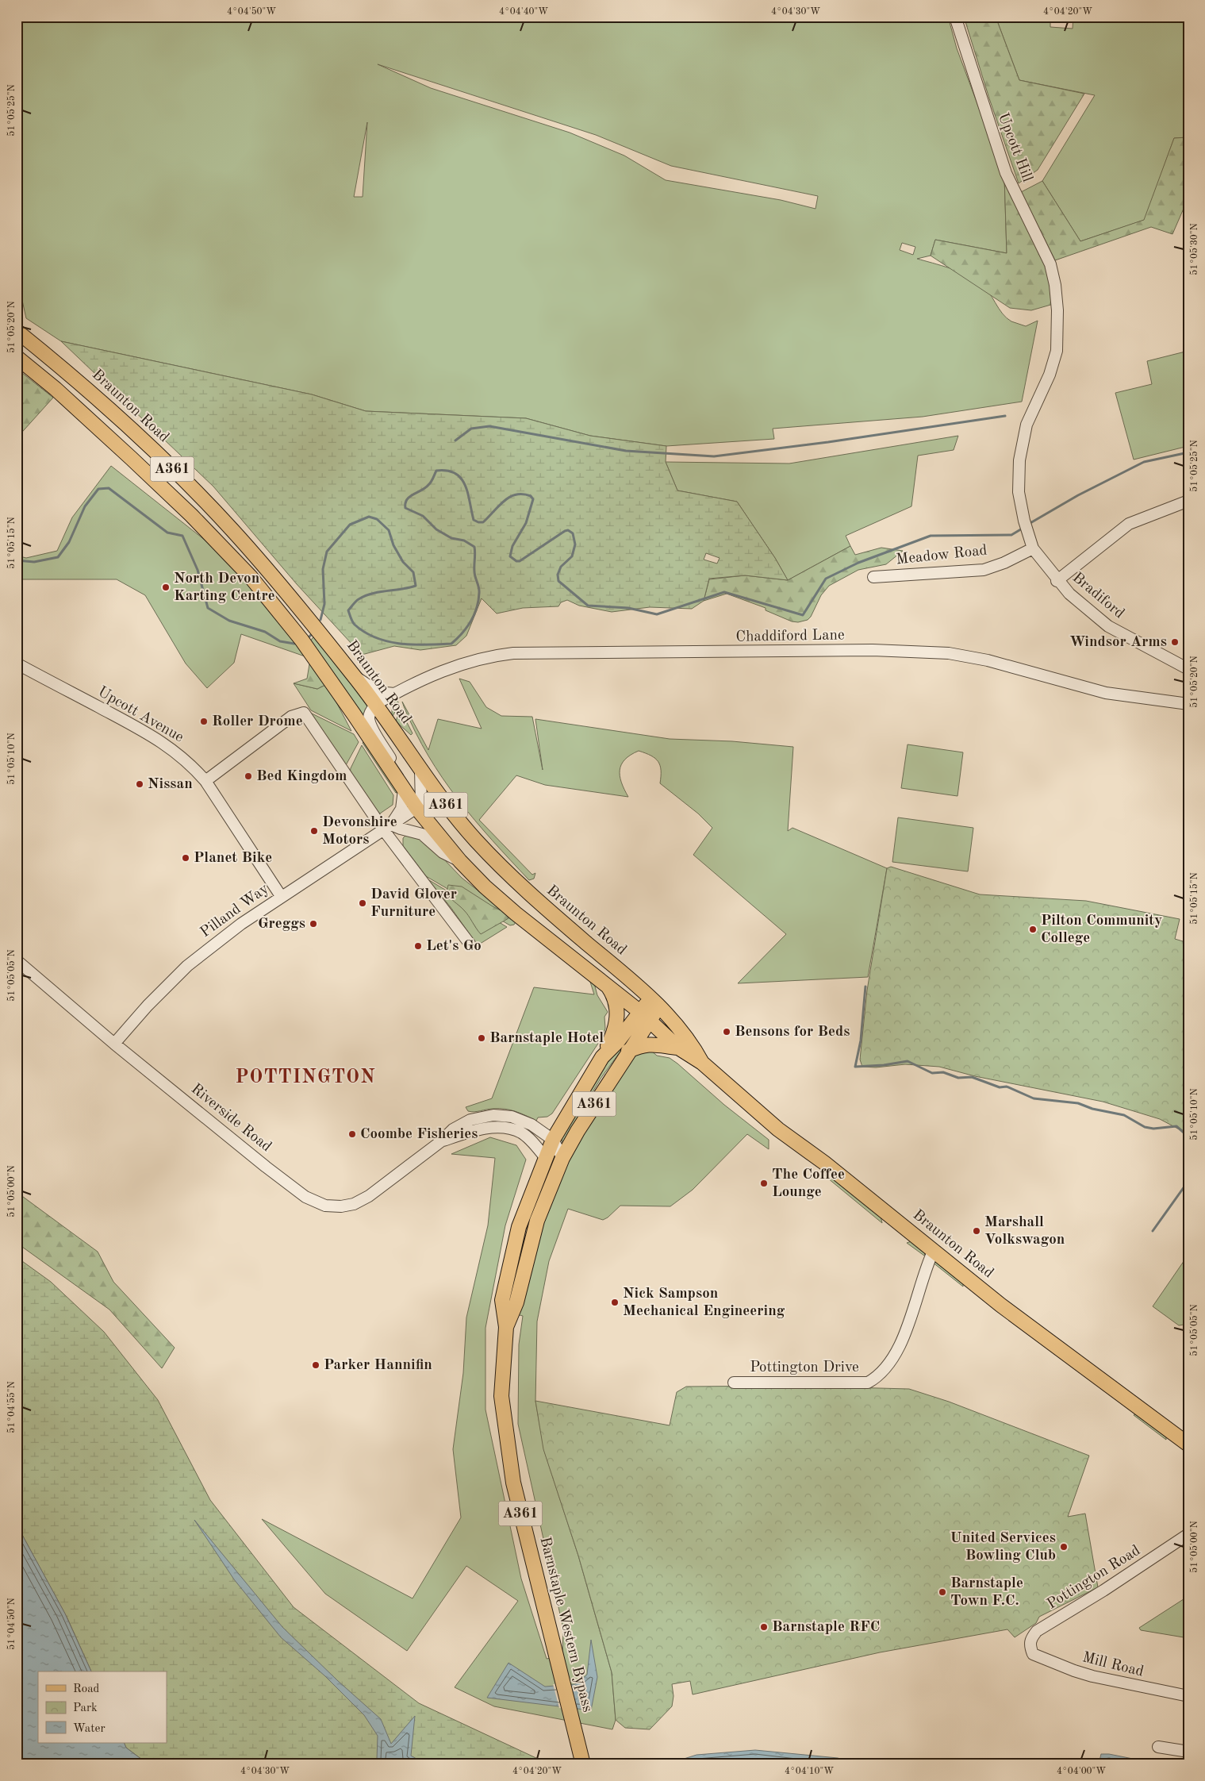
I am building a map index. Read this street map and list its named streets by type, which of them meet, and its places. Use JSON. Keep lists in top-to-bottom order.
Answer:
{
  "streets": {
    "main road": ["Braunton Road", "A361", "Barnstaple Western Bypass"],
    "street": [
      "Upcott Hill",
      "Meadow Road",
      "Bradiford",
      "Chaddiford Lane",
      "Upcott Avenue",
      "Pilland Way",
      "Riverside Road",
      "Pottington Drive",
      "Pottington Road",
      "Mill Road"
    ]
  },
  "crossings": [
    ["Upcott Hill", "Bradiford"],
    ["Braunton Road", "A361"],
    ["Braunton Road", "Chaddiford Lane"],
    ["Braunton Road", "Pilland Way"],
    ["Braunton Road", "Pottington Drive"],
    ["Braunton Road", "Barnstaple Western Bypass"],
    ["A361", "Barnstaple Western Bypass"],
    ["Meadow Road", "Bradiford"],
    ["Upcott Avenue", "Pilland Way"],
    ["Pilland Way", "Riverside Road"],
    ["Riverside Road", "Barnstaple Western Bypass"],
    ["Pottington Road", "Mill Road"]
  ],
  "districts": ["POTTINGTON"],
  "places": [
    "North Devon Karting Centre",
    "Windsor Arms",
    "Roller Drome",
    "Bed Kingdom",
    "Nissan",
    "Devonshire Motors",
    "Planet Bike",
    "David Glover Furniture",
    "Greggs",
    "Pilton Community College",
    "Let's Go",
    "Bensons for Beds",
    "Barnstaple Hotel",
    "Coombe Fisheries",
    "The Coffee Lounge",
    "Marshall Volkswagon",
    "Nick Sampson Mechanical Engineering",
    "Parker Hannifin",
    "United Services Bowling Club",
    "Barnstaple Town F.C.",
    "Barnstaple RFC"
  ],
  "legend": ["Road", "Park", "Water"],
  "coordinates": [
    "4°04'50\"W",
    "4°04'40\"W",
    "4°04'30\"W",
    "4°04'20\"W",
    "51°05'25\"N",
    "51°05'30\"N",
    "51°05'20\"N",
    "51°05'15\"N",
    "51°05'10\"N",
    "51°05'05\"N",
    "51°05'00\"N",
    "51°04'55\"N",
    "51°04'50\"N",
    "4°04'10\"W",
    "4°04'00\"W"
  ]
}
